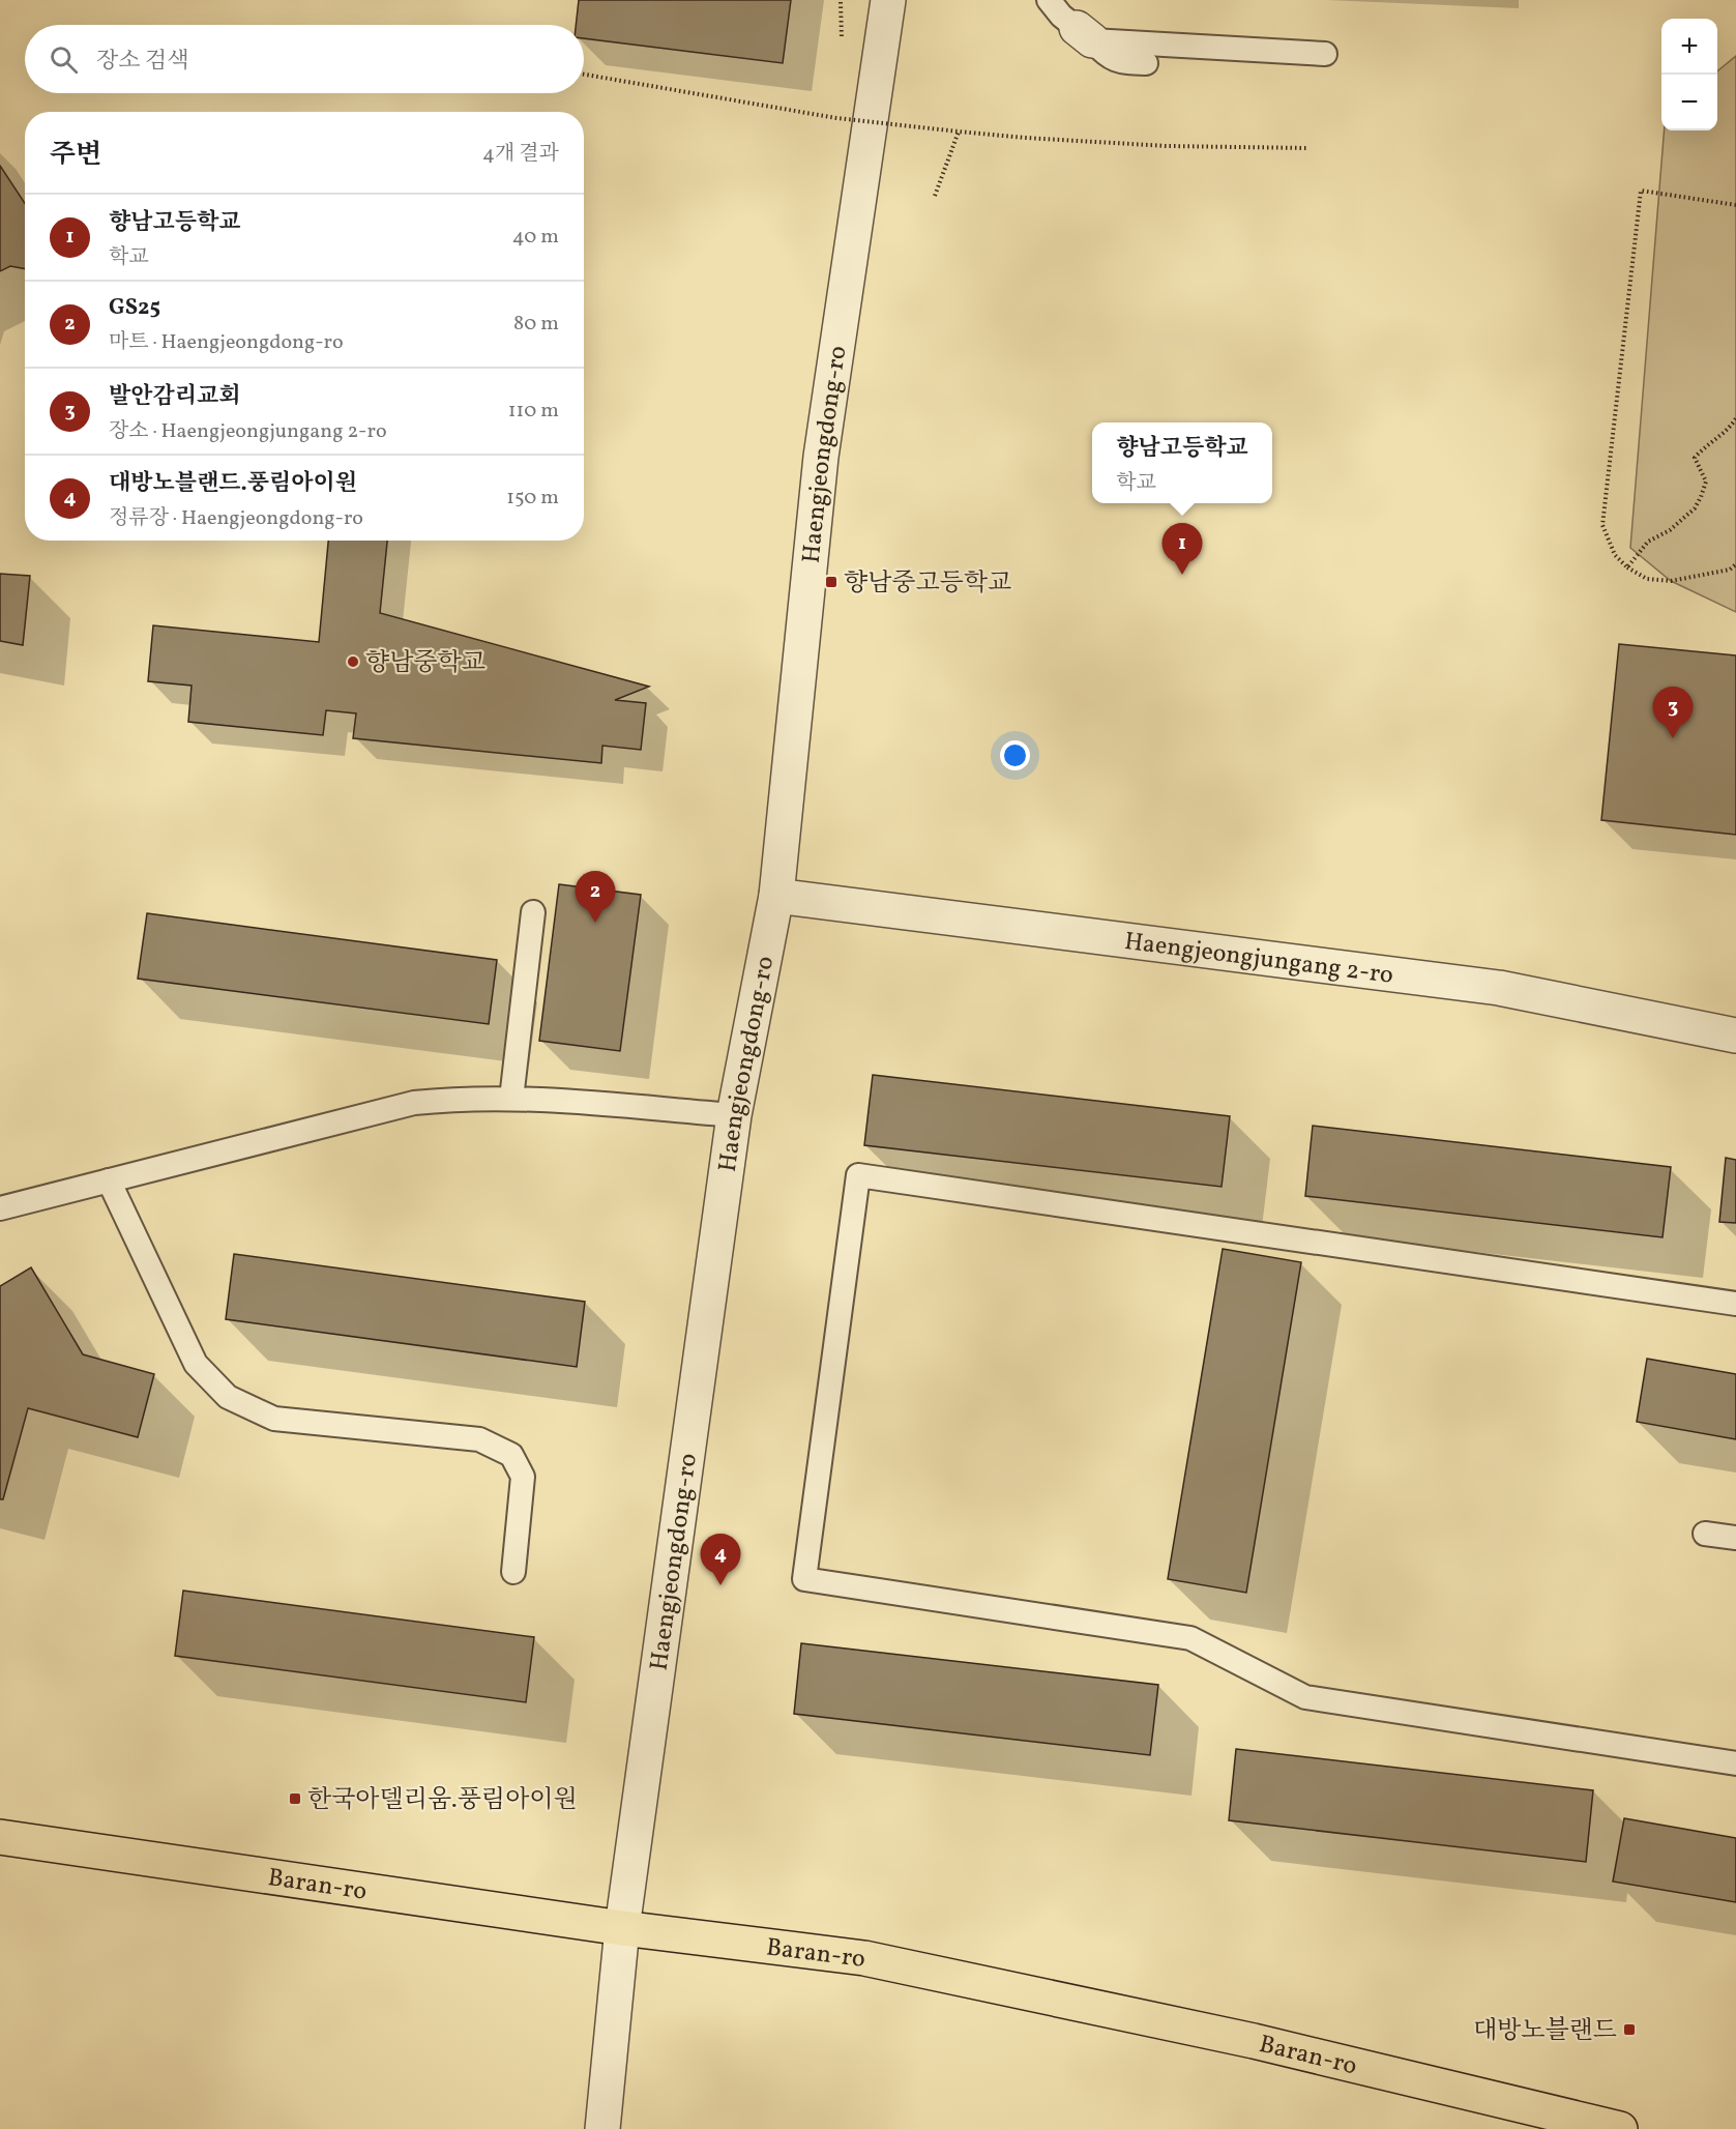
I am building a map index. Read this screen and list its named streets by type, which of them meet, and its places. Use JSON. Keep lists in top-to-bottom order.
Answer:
{
  "streets": {
    "main road": ["Baran-ro"],
    "street": ["Haengjeongdong-ro", "Haengjeongjungang 2-ro"]
  },
  "crossings": [
    ["Haengjeongdong-ro", "Haengjeongjungang 2-ro"],
    ["Haengjeongdong-ro", "Baran-ro"]
  ],
  "places": {
    "transit": ["향남중고등학교", "한국아델리움.풍림아이원", "대방노블랜드"],
    "other": ["향남중학교"]
  },
  "page": {
    "map_buttons": ["+", "−"],
    "search": "장소 검색",
    "heading": ["주변", "4개 결과"],
    "list": [
      {
        "mark": "1",
        "name": "향남고등학교",
        "note": "학교",
        "value": "40 m"
      },
      {
        "mark": "2",
        "name": "GS25",
        "note": "마트 · Haengjeongdong-ro",
        "value": "80 m"
      },
      {
        "mark": "3",
        "name": "발안감리교회",
        "note": "장소 · Haengjeongjungang 2-ro",
        "value": "110 m"
      },
      {
        "mark": "4",
        "name": "대방노블랜드.풍림아이원",
        "note": "정류장 · Haengjeongdong-ro",
        "value": "150 m"
      }
    ],
    "popup": ["향남고등학교", "학교"],
    "pins": [
      "1",
      "3",
      "2",
      "4"
    ]
  }
}
